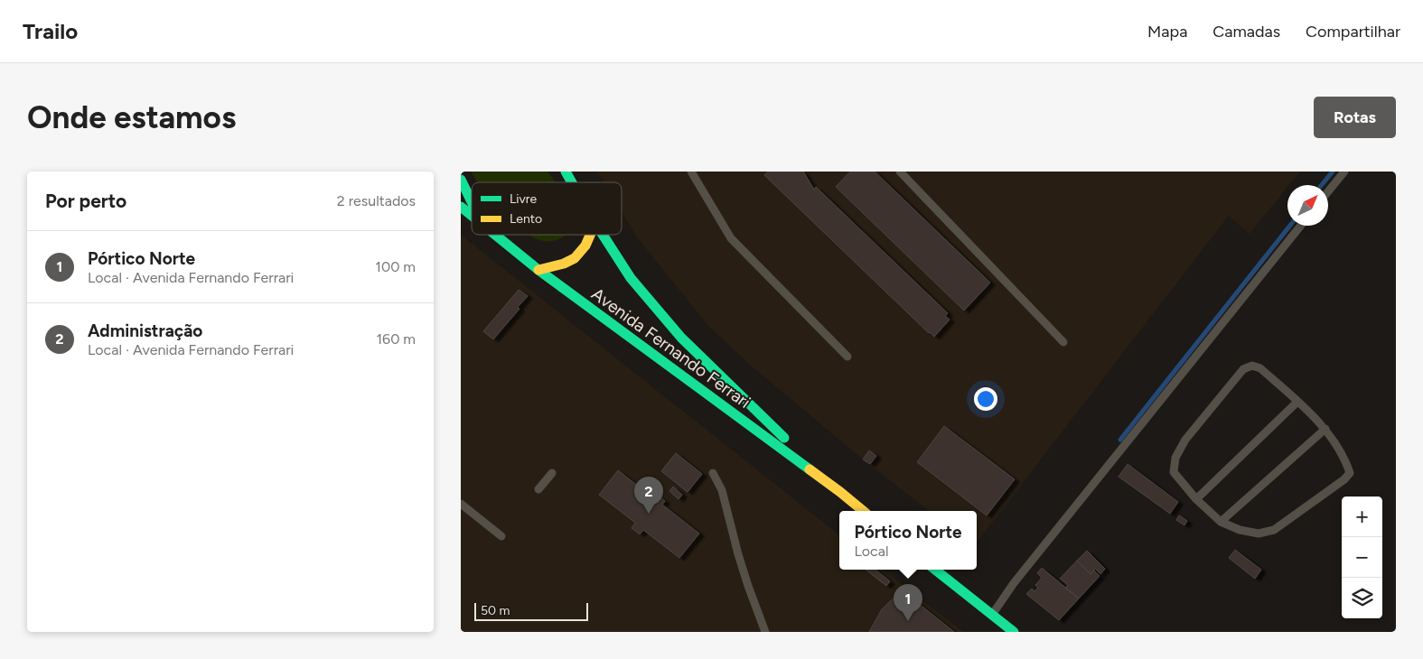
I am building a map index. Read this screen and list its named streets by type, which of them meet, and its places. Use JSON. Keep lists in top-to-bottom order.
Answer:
{
  "streets": {
    "street": ["Avenida Fernando Ferrari"]
  },
  "legend": ["Livre", "Lento"],
  "scale_bar": "50 m",
  "north": "top right",
  "page": {
    "header": "Trailo",
    "nav": ["Mapa", "Camadas", "Compartilhar"],
    "buttons": "Rotas",
    "title": "Onde estamos",
    "heading": ["Por perto", "2 resultados"],
    "list": [
      {
        "mark": "1",
        "name": "Pórtico Norte",
        "note": "Local · Avenida Fernando Ferrari",
        "value": "100 m"
      },
      {
        "mark": "2",
        "name": "Administração",
        "note": "Local · Avenida Fernando Ferrari",
        "value": "160 m"
      }
    ],
    "pins": ["2", "1"],
    "map_buttons": ["+", "−"],
    "popup": ["Pórtico Norte", "Local"],
    "scale": "50 m"
  }
}
